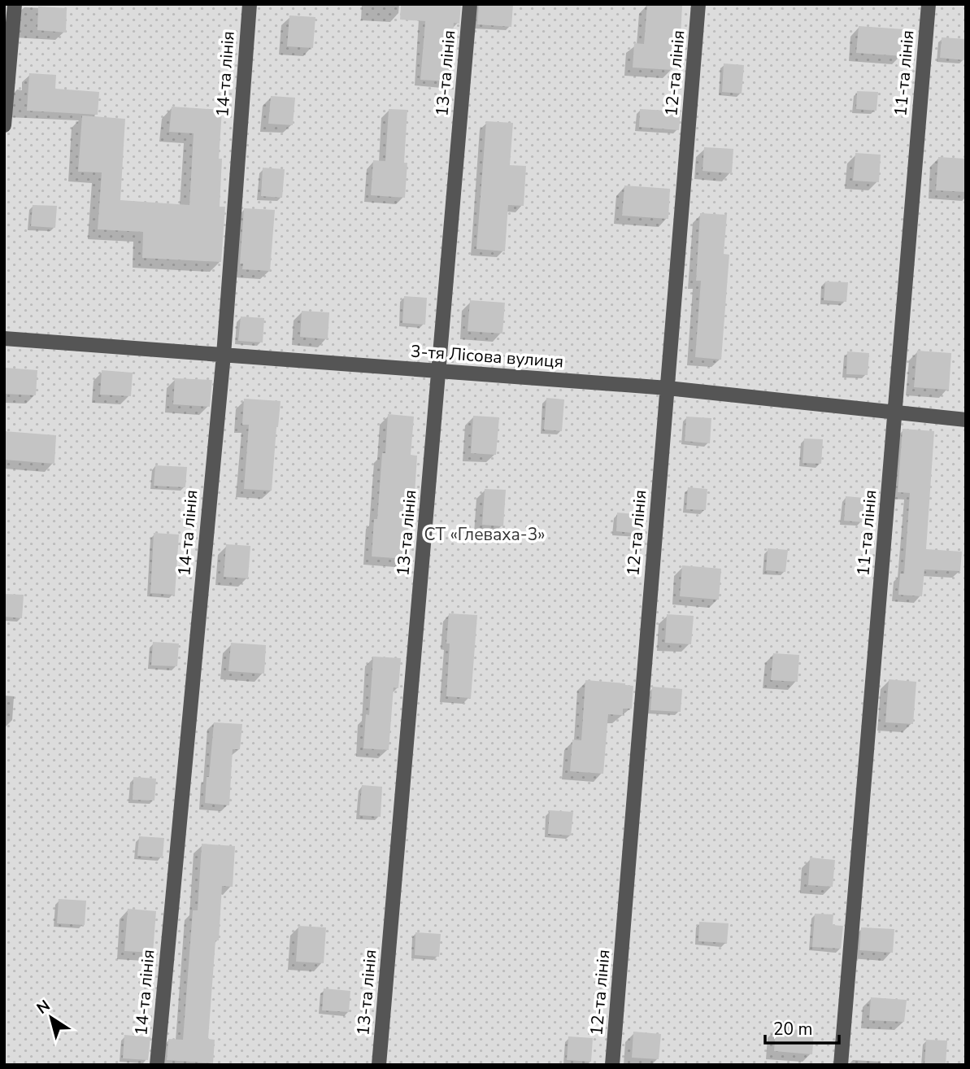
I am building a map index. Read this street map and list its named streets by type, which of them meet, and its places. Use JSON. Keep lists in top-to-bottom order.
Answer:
{
  "streets": {
    "street": [
      "13-та лінія",
      "12-та лінія",
      "11-та лінія",
      "14-та лінія",
      "3-тя Лісова вулиця"
    ]
  },
  "crossings": [
    ["13-та лінія", "3-тя Лісова вулиця"],
    ["12-та лінія", "3-тя Лісова вулиця"],
    ["11-та лінія", "3-тя Лісова вулиця"],
    ["14-та лінія", "3-тя Лісова вулиця"]
  ],
  "parks": ["СТ «Глеваха-3»"],
  "scale_bar": "20 m",
  "north": "top left"
}
